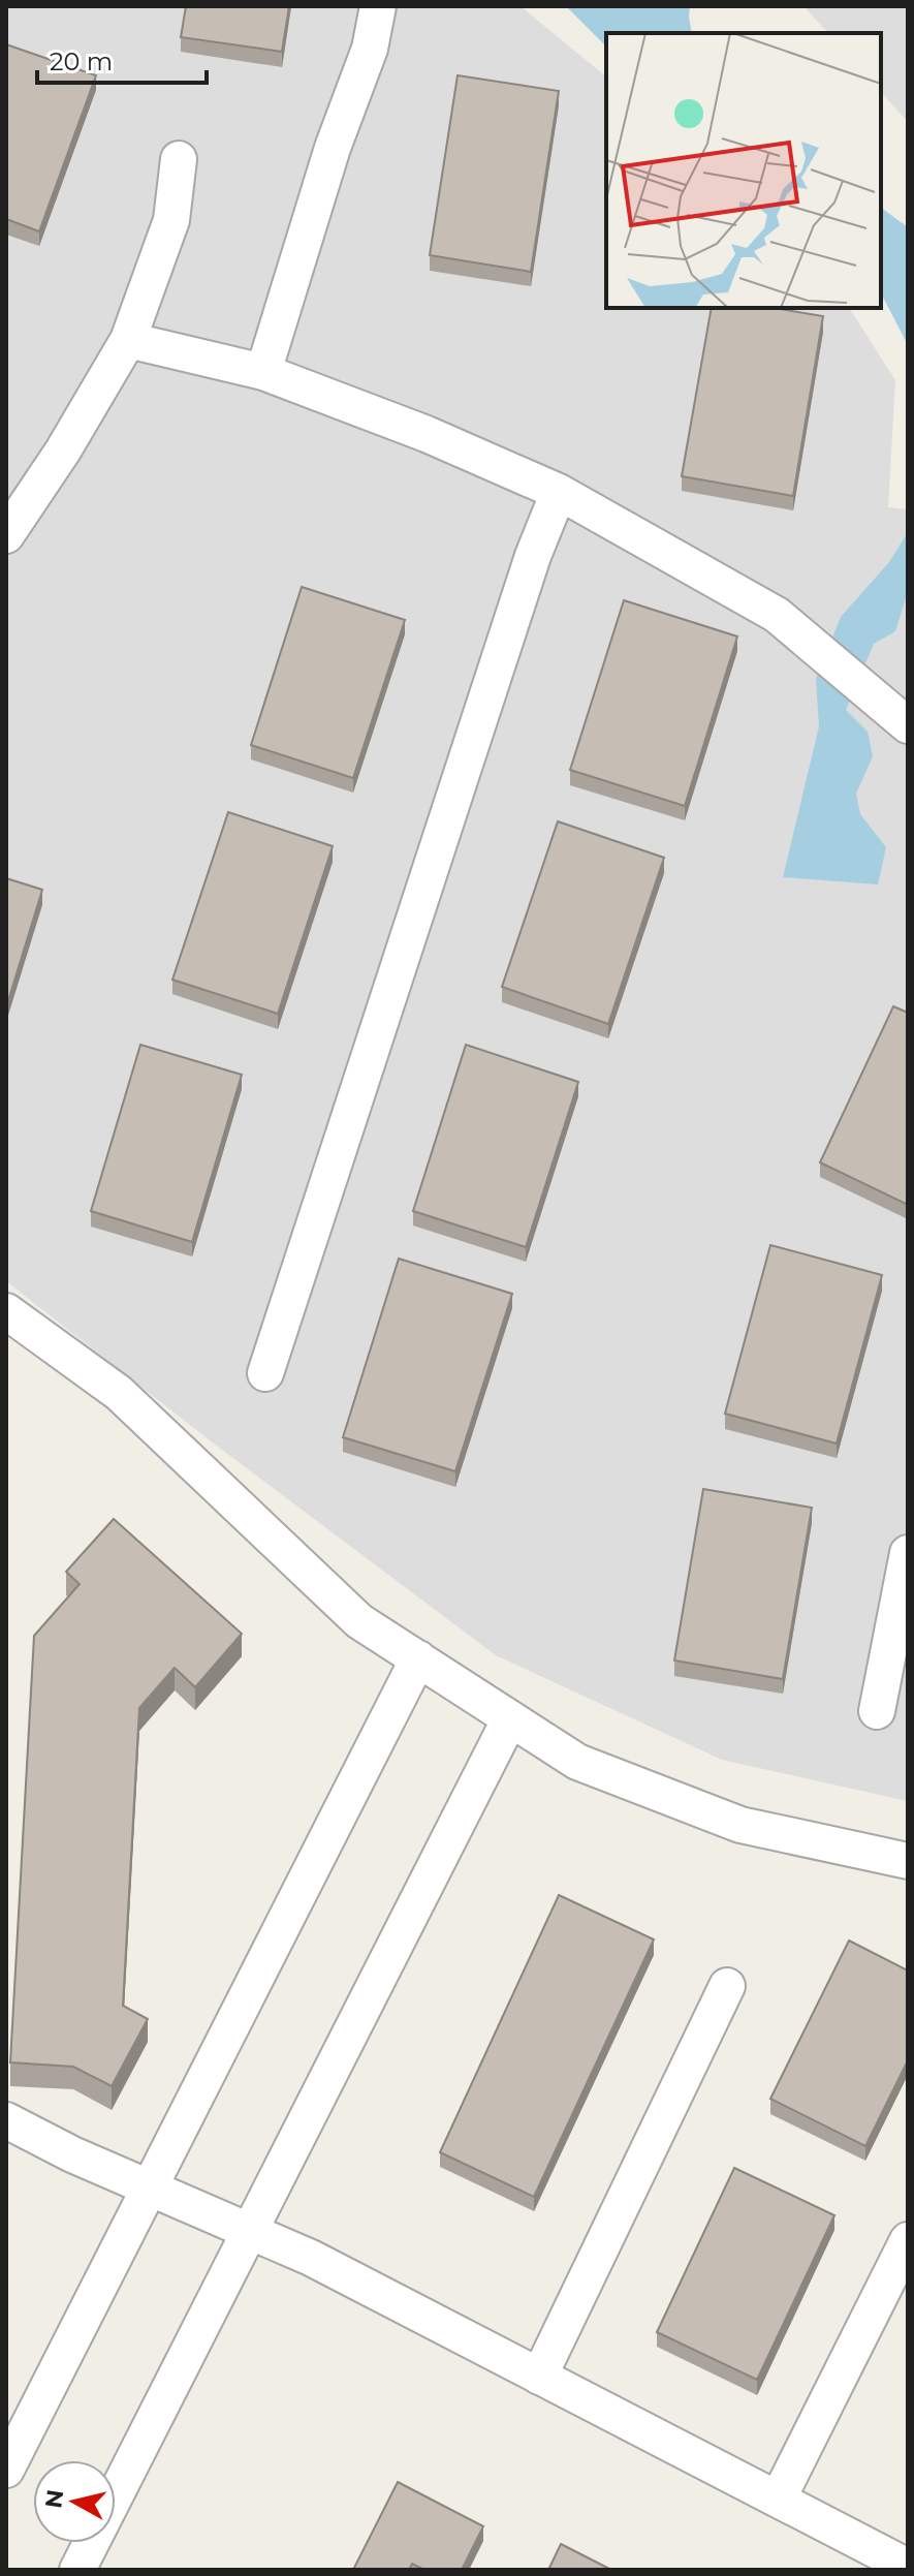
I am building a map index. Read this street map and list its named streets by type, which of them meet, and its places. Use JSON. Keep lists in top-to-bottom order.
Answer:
{
  "scale_bar": "20 m",
  "north": "left"
}
